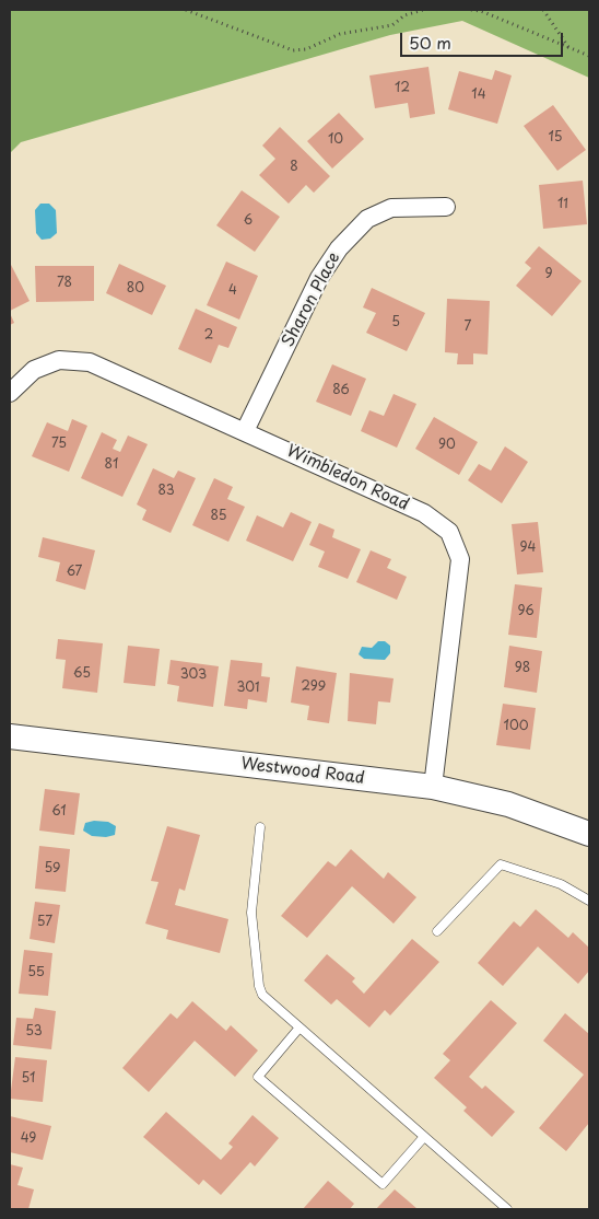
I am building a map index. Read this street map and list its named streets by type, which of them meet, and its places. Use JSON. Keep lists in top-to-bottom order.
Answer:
{
  "streets": {
    "street": ["Sharon Place", "Wimbledon Road", "Westwood Road"]
  },
  "crossings": [
    ["Sharon Place", "Wimbledon Road"],
    ["Wimbledon Road", "Westwood Road"]
  ],
  "house_numbers": [
    "12",
    "14",
    "15",
    "10",
    "8",
    "11",
    "6",
    "9",
    "78",
    "80",
    "4",
    "5",
    "7",
    "2",
    "86",
    "75",
    "90",
    "81",
    "83",
    "85",
    "94",
    "67",
    "96",
    "98",
    "65",
    "303",
    "299",
    "301",
    "100",
    "61",
    "59",
    "57",
    "55",
    "53",
    "51",
    "49"
  ],
  "scale_bar": "50 m"
}
